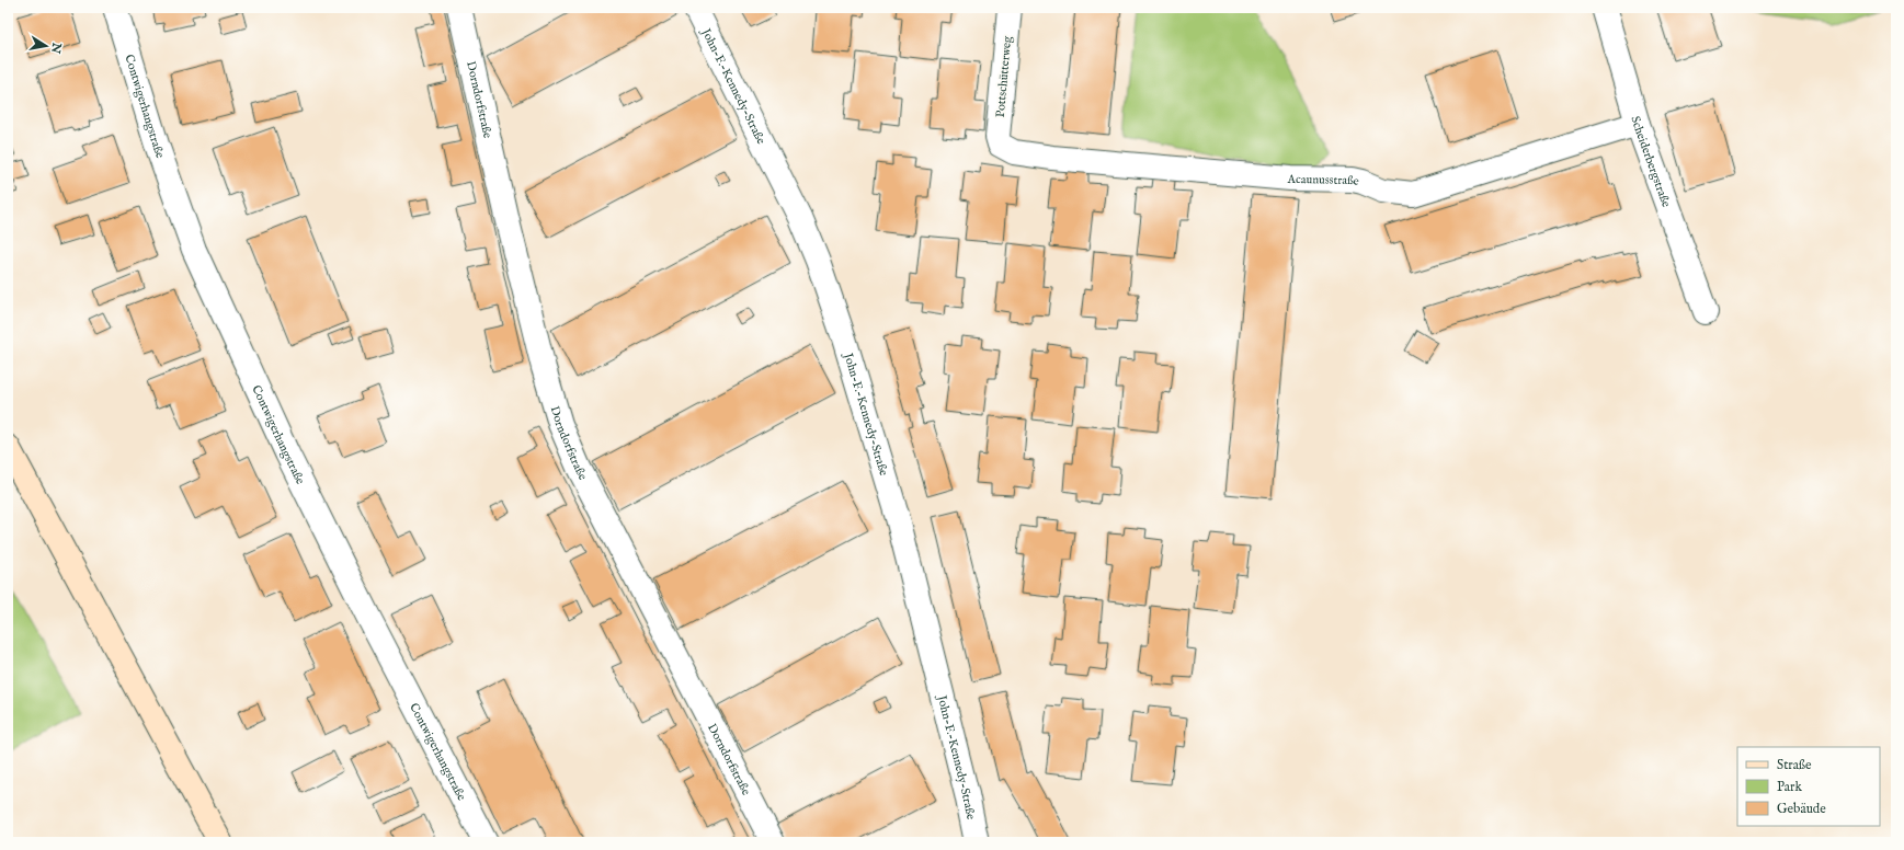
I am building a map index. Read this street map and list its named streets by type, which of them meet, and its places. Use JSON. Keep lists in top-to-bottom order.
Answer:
{
  "streets": {
    "street": [
      "Pottschütterweg",
      "John-F.-Kennedy-Straße",
      "Dorndorfstraße",
      "Contwigerhangstraße",
      "Scheiderbergstraße",
      "Acaunusstraße"
    ]
  },
  "crossings": [
    ["Pottschütterweg", "Acaunusstraße"],
    ["Scheiderbergstraße", "Acaunusstraße"]
  ],
  "legend": ["Straße", "Park", "Gebäude"],
  "north": "right"
}
